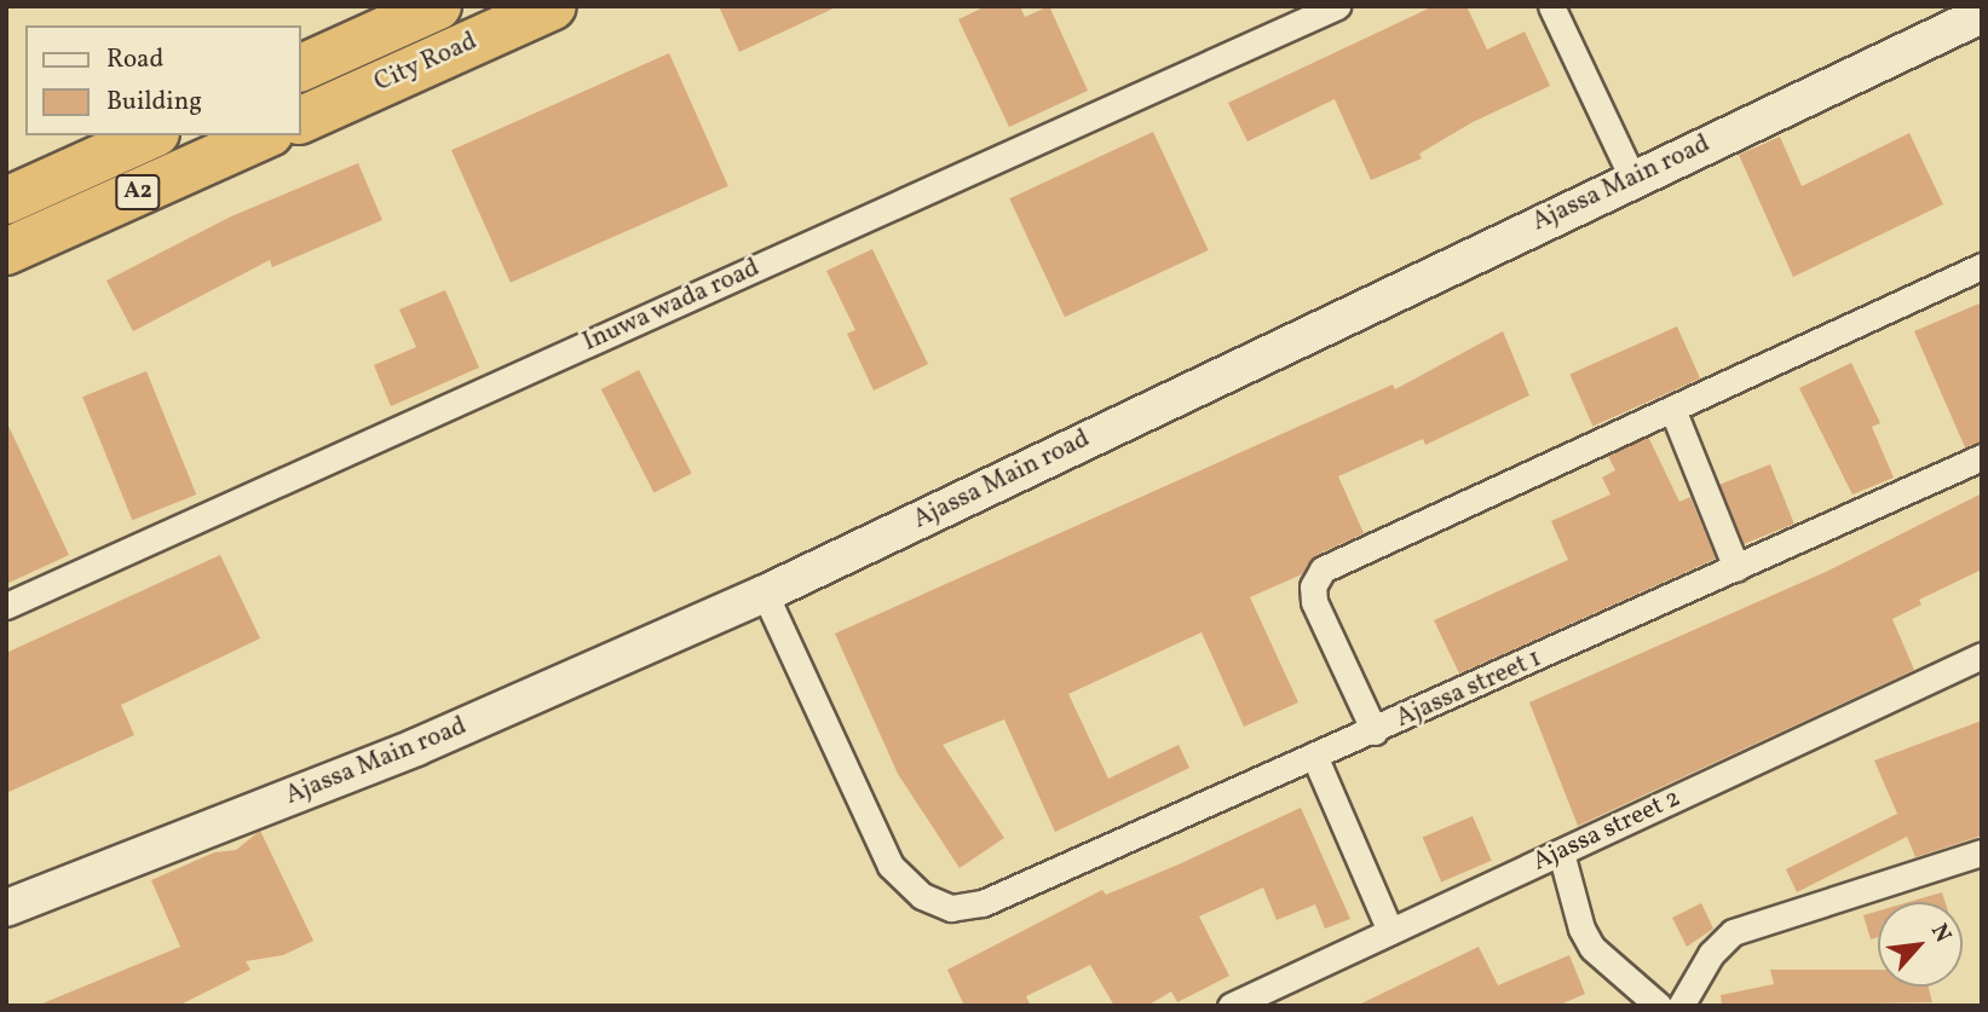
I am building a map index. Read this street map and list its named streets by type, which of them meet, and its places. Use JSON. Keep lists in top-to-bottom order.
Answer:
{
  "streets": {
    "highway": ["City Road", "A2"],
    "street": [
      "Ajassa Main road",
      "Inuwa wada road",
      "Ajassa street 1",
      "Ajassa street 2"
    ]
  },
  "crossings": [
    ["Ajassa Main road", "Ajassa street 1"]
  ],
  "legend": ["Road", "Building"],
  "north": "top right"
}
